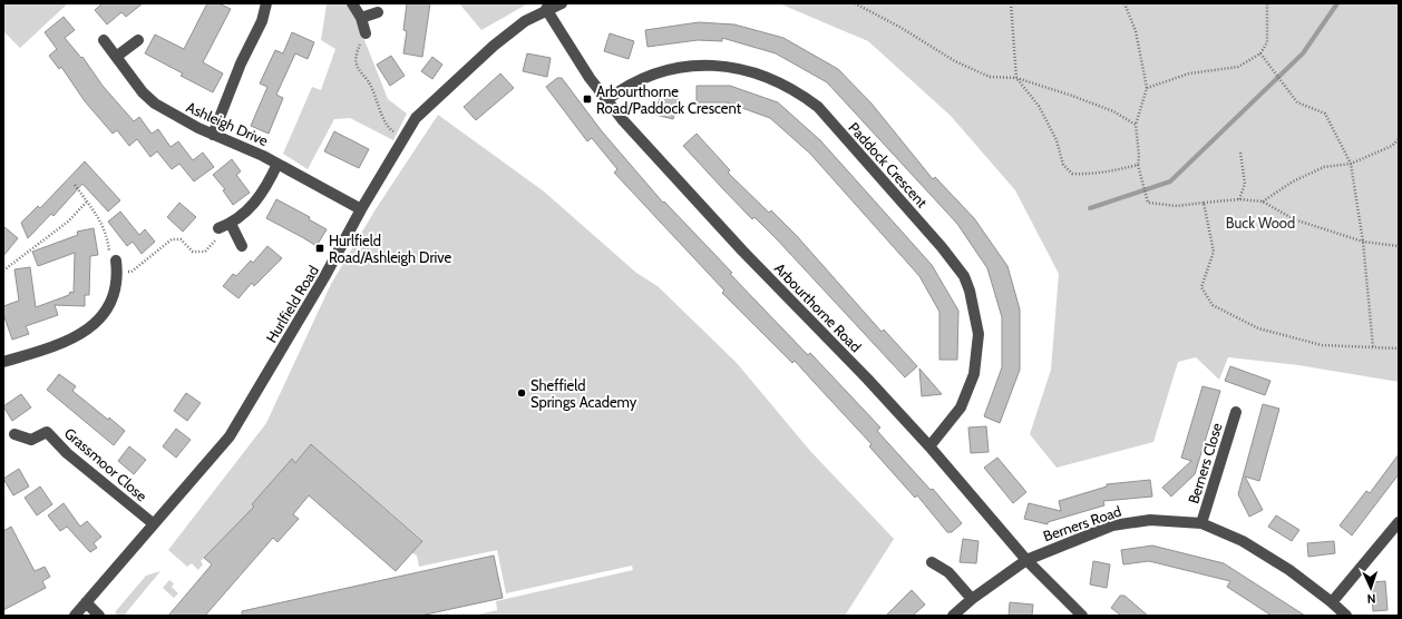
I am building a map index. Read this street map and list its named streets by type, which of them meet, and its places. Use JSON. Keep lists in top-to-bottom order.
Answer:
{
  "streets": {
    "street": [
      "Ashleigh Drive",
      "Paddock Crescent",
      "Hurlfield Road",
      "Arbourthorne Road",
      "Berners Close",
      "Grassmoor Close",
      "Berners Road"
    ]
  },
  "crossings": [
    ["Ashleigh Drive", "Hurlfield Road"],
    ["Paddock Crescent", "Arbourthorne Road"],
    ["Hurlfield Road", "Arbourthorne Road"],
    ["Hurlfield Road", "Grassmoor Close"],
    ["Arbourthorne Road", "Berners Road"],
    ["Berners Close", "Berners Road"]
  ],
  "parks": ["Buck Wood"],
  "places": {
    "transit": ["Arbourthorne Road/Paddock Crescent", "Hurlfield Road/Ashleigh Drive"],
    "other": ["Sheffield Springs Academy"]
  },
  "north": "bottom"
}
